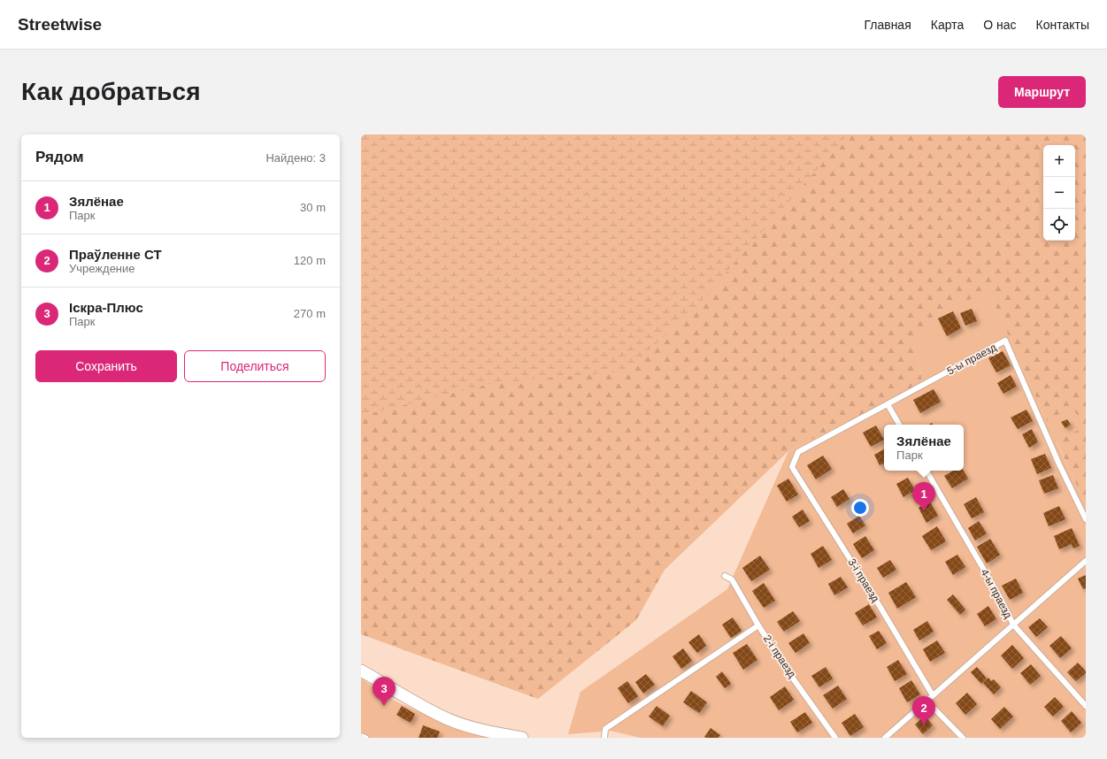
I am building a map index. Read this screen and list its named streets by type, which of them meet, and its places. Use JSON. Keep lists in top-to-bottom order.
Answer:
{
  "streets": {
    "lane": [
      "5-ы праезд",
      "3-і праезд",
      "4-ы праезд",
      "2-і праезд"
    ]
  },
  "crossings": [
    ["5-ы праезд", "3-і праезд"]
  ],
  "page": {
    "header": "Streetwise",
    "nav": [
      "Главная",
      "Карта",
      "О нас",
      "Контакты"
    ],
    "buttons": [
      "Маршрут",
      ["Сохранить", "Поделиться"]
    ],
    "title": "Как добраться",
    "heading": ["Рядом", "Найдено: 3"],
    "map_buttons": ["+", "−"],
    "list": [
      {
        "mark": "1",
        "name": "Зялёнае",
        "note": "Парк",
        "value": "30 m"
      },
      {
        "mark": "2",
        "name": "Праўленне СТ",
        "note": "Учреждение",
        "value": "120 m"
      },
      {
        "mark": "3",
        "name": "Іскра-Плюс",
        "note": "Парк",
        "value": "270 m"
      }
    ],
    "popup": ["Зялёнае", "Парк"],
    "pins": ["1", "3", "2"]
  }
}
